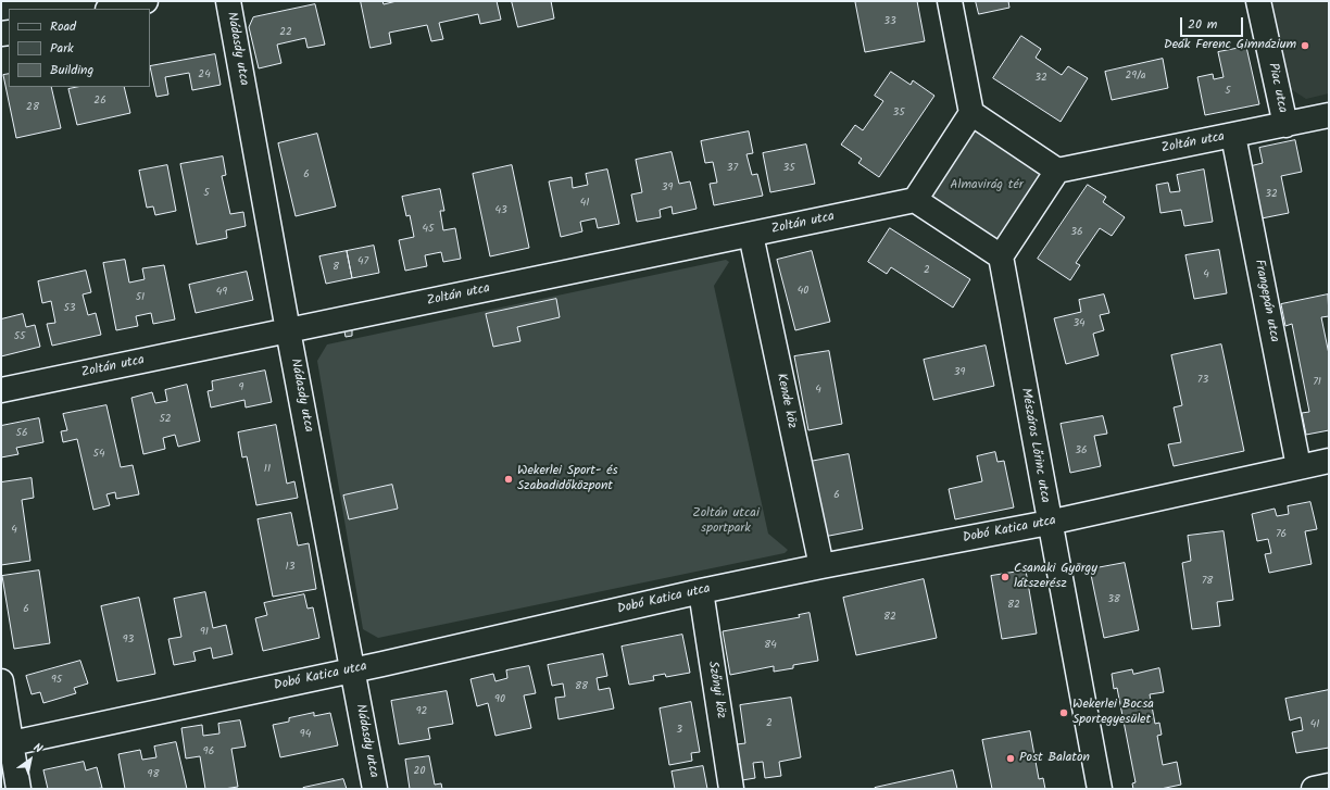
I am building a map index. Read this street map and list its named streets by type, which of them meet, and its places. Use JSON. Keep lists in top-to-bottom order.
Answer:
{
  "streets": {
    "street": [
      "Nádasdy utca",
      "Piac utca",
      "Zoltán utca",
      "Frangepán utca",
      "Kende köz",
      "Mészáros Lőrinc utca",
      "Dobó Katica utca",
      "Szőnyi köz"
    ]
  },
  "crossings": [
    ["Nádasdy utca", "Zoltán utca"],
    ["Nádasdy utca", "Dobó Katica utca"],
    ["Piac utca", "Zoltán utca"],
    ["Zoltán utca", "Frangepán utca"],
    ["Zoltán utca", "Kende köz"],
    ["Frangepán utca", "Dobó Katica utca"],
    ["Kende köz", "Dobó Katica utca"],
    ["Mészáros Lőrinc utca", "Dobó Katica utca"],
    ["Dobó Katica utca", "Szőnyi köz"]
  ],
  "parks": ["Almavirág tér", "Zoltán utcai sportpark"],
  "places": [
    "Deák Ferenc Gimnázium",
    "Wekerlei Sport- és Szabadidőközpont",
    "Csanaki György látszerész",
    "Wekerlei Bocsa Sportegyesület",
    "Post Balaton"
  ],
  "house_numbers": [
    "33",
    "22",
    "24",
    "29/a",
    "32",
    "5",
    "26",
    "28",
    "35",
    "37",
    "35",
    "6",
    "39",
    "5",
    "32",
    "41",
    "43",
    "45",
    "36",
    "47",
    "8",
    "2",
    "4",
    "40",
    "49",
    "51",
    "53",
    "34",
    "55",
    "39",
    "73",
    "71",
    "9",
    "4",
    "52",
    "56",
    "36",
    "54",
    "11",
    "6",
    "4",
    "76",
    "13",
    "78",
    "38",
    "82",
    "6",
    "82",
    "91",
    "93",
    "84",
    "95",
    "88",
    "90",
    "92",
    "2",
    "41",
    "3",
    "94",
    "96",
    "20",
    "98"
  ],
  "legend": ["Road", "Park", "Building"],
  "scale_bar": "20 m",
  "north": "top right"
}
